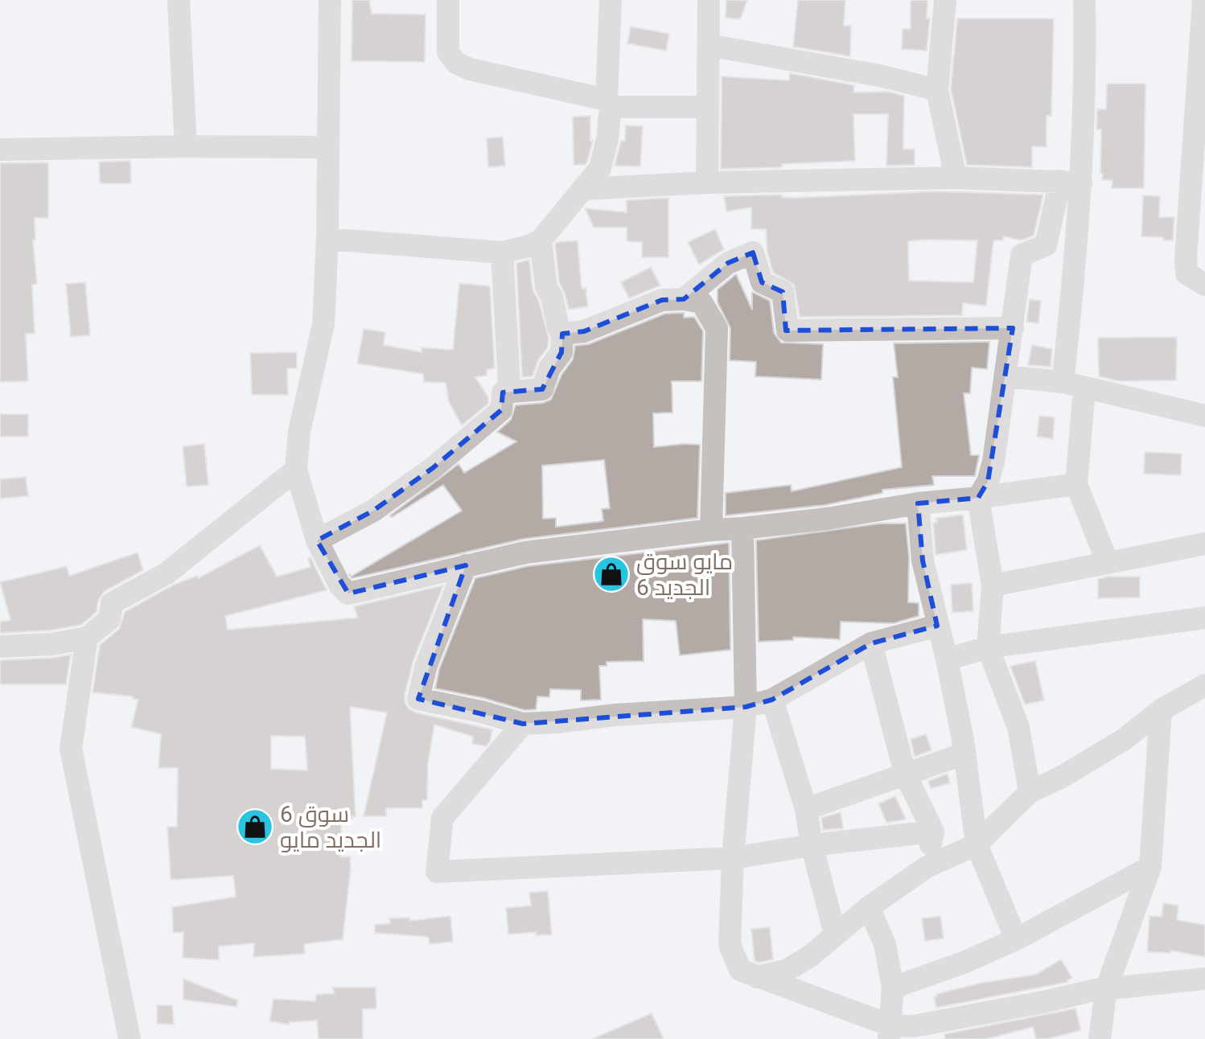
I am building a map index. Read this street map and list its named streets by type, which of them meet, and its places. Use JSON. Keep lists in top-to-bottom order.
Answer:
{
  "places": {
    "shop": ["مايو سوق 6 الجديد", "سوق 6 الجديد مايو"]
  }
}
